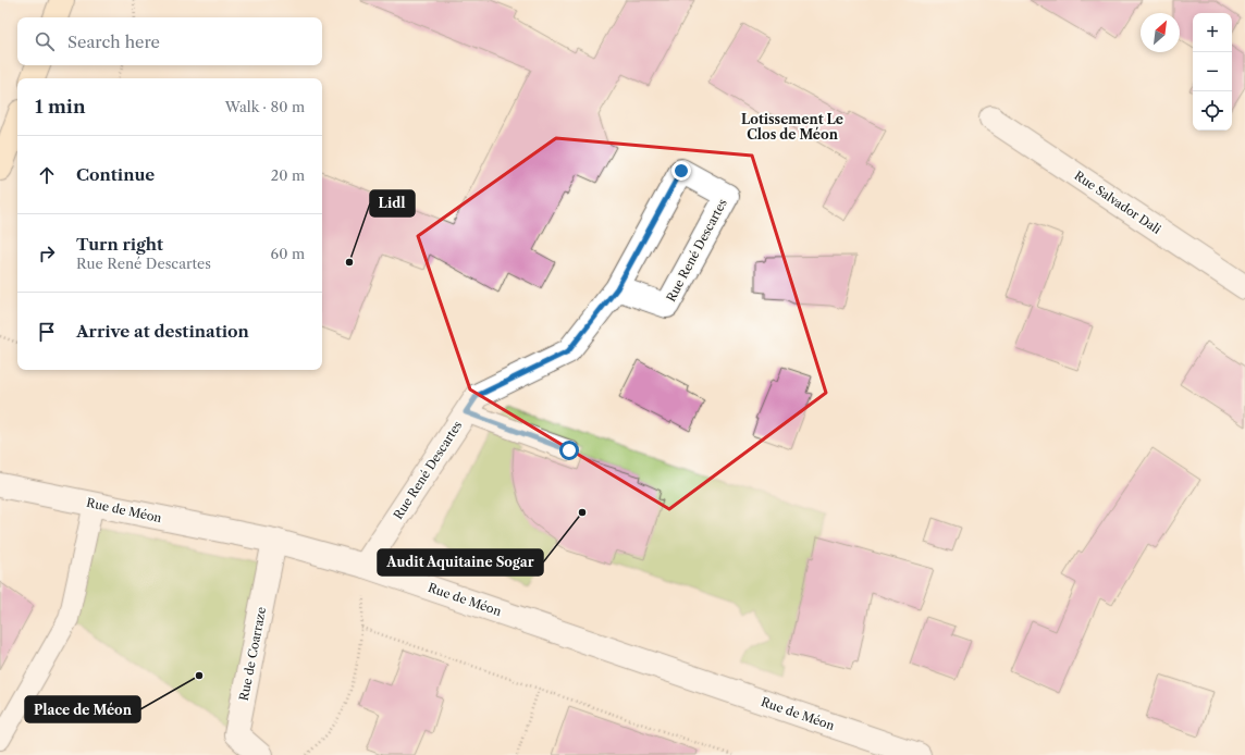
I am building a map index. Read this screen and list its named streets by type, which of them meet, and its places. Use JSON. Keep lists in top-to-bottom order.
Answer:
{
  "streets": {
    "street": [
      "Rue Salvador Dali",
      "Rue René Descartes",
      "Rue de Méon",
      "Rue de Coarraze"
    ]
  },
  "crossings": [
    ["Rue René Descartes", "Rue de Méon"],
    ["Rue de Méon", "Rue de Coarraze"]
  ],
  "districts": ["Lotissement Le Clos de Méon"],
  "places": ["Lidl", "Audit Aquitaine Sogar", "Place de Méon"],
  "north": "top right",
  "page": {
    "map_buttons": ["+", "−"],
    "search": "Search here",
    "heading": ["1 min", "Walk · 80 m"],
    "list": [
      ["Continue", "20 m"],
      ["Turn right", "Rue René Descartes", "60 m"],
      "Arrive at destination"
    ]
  }
}
